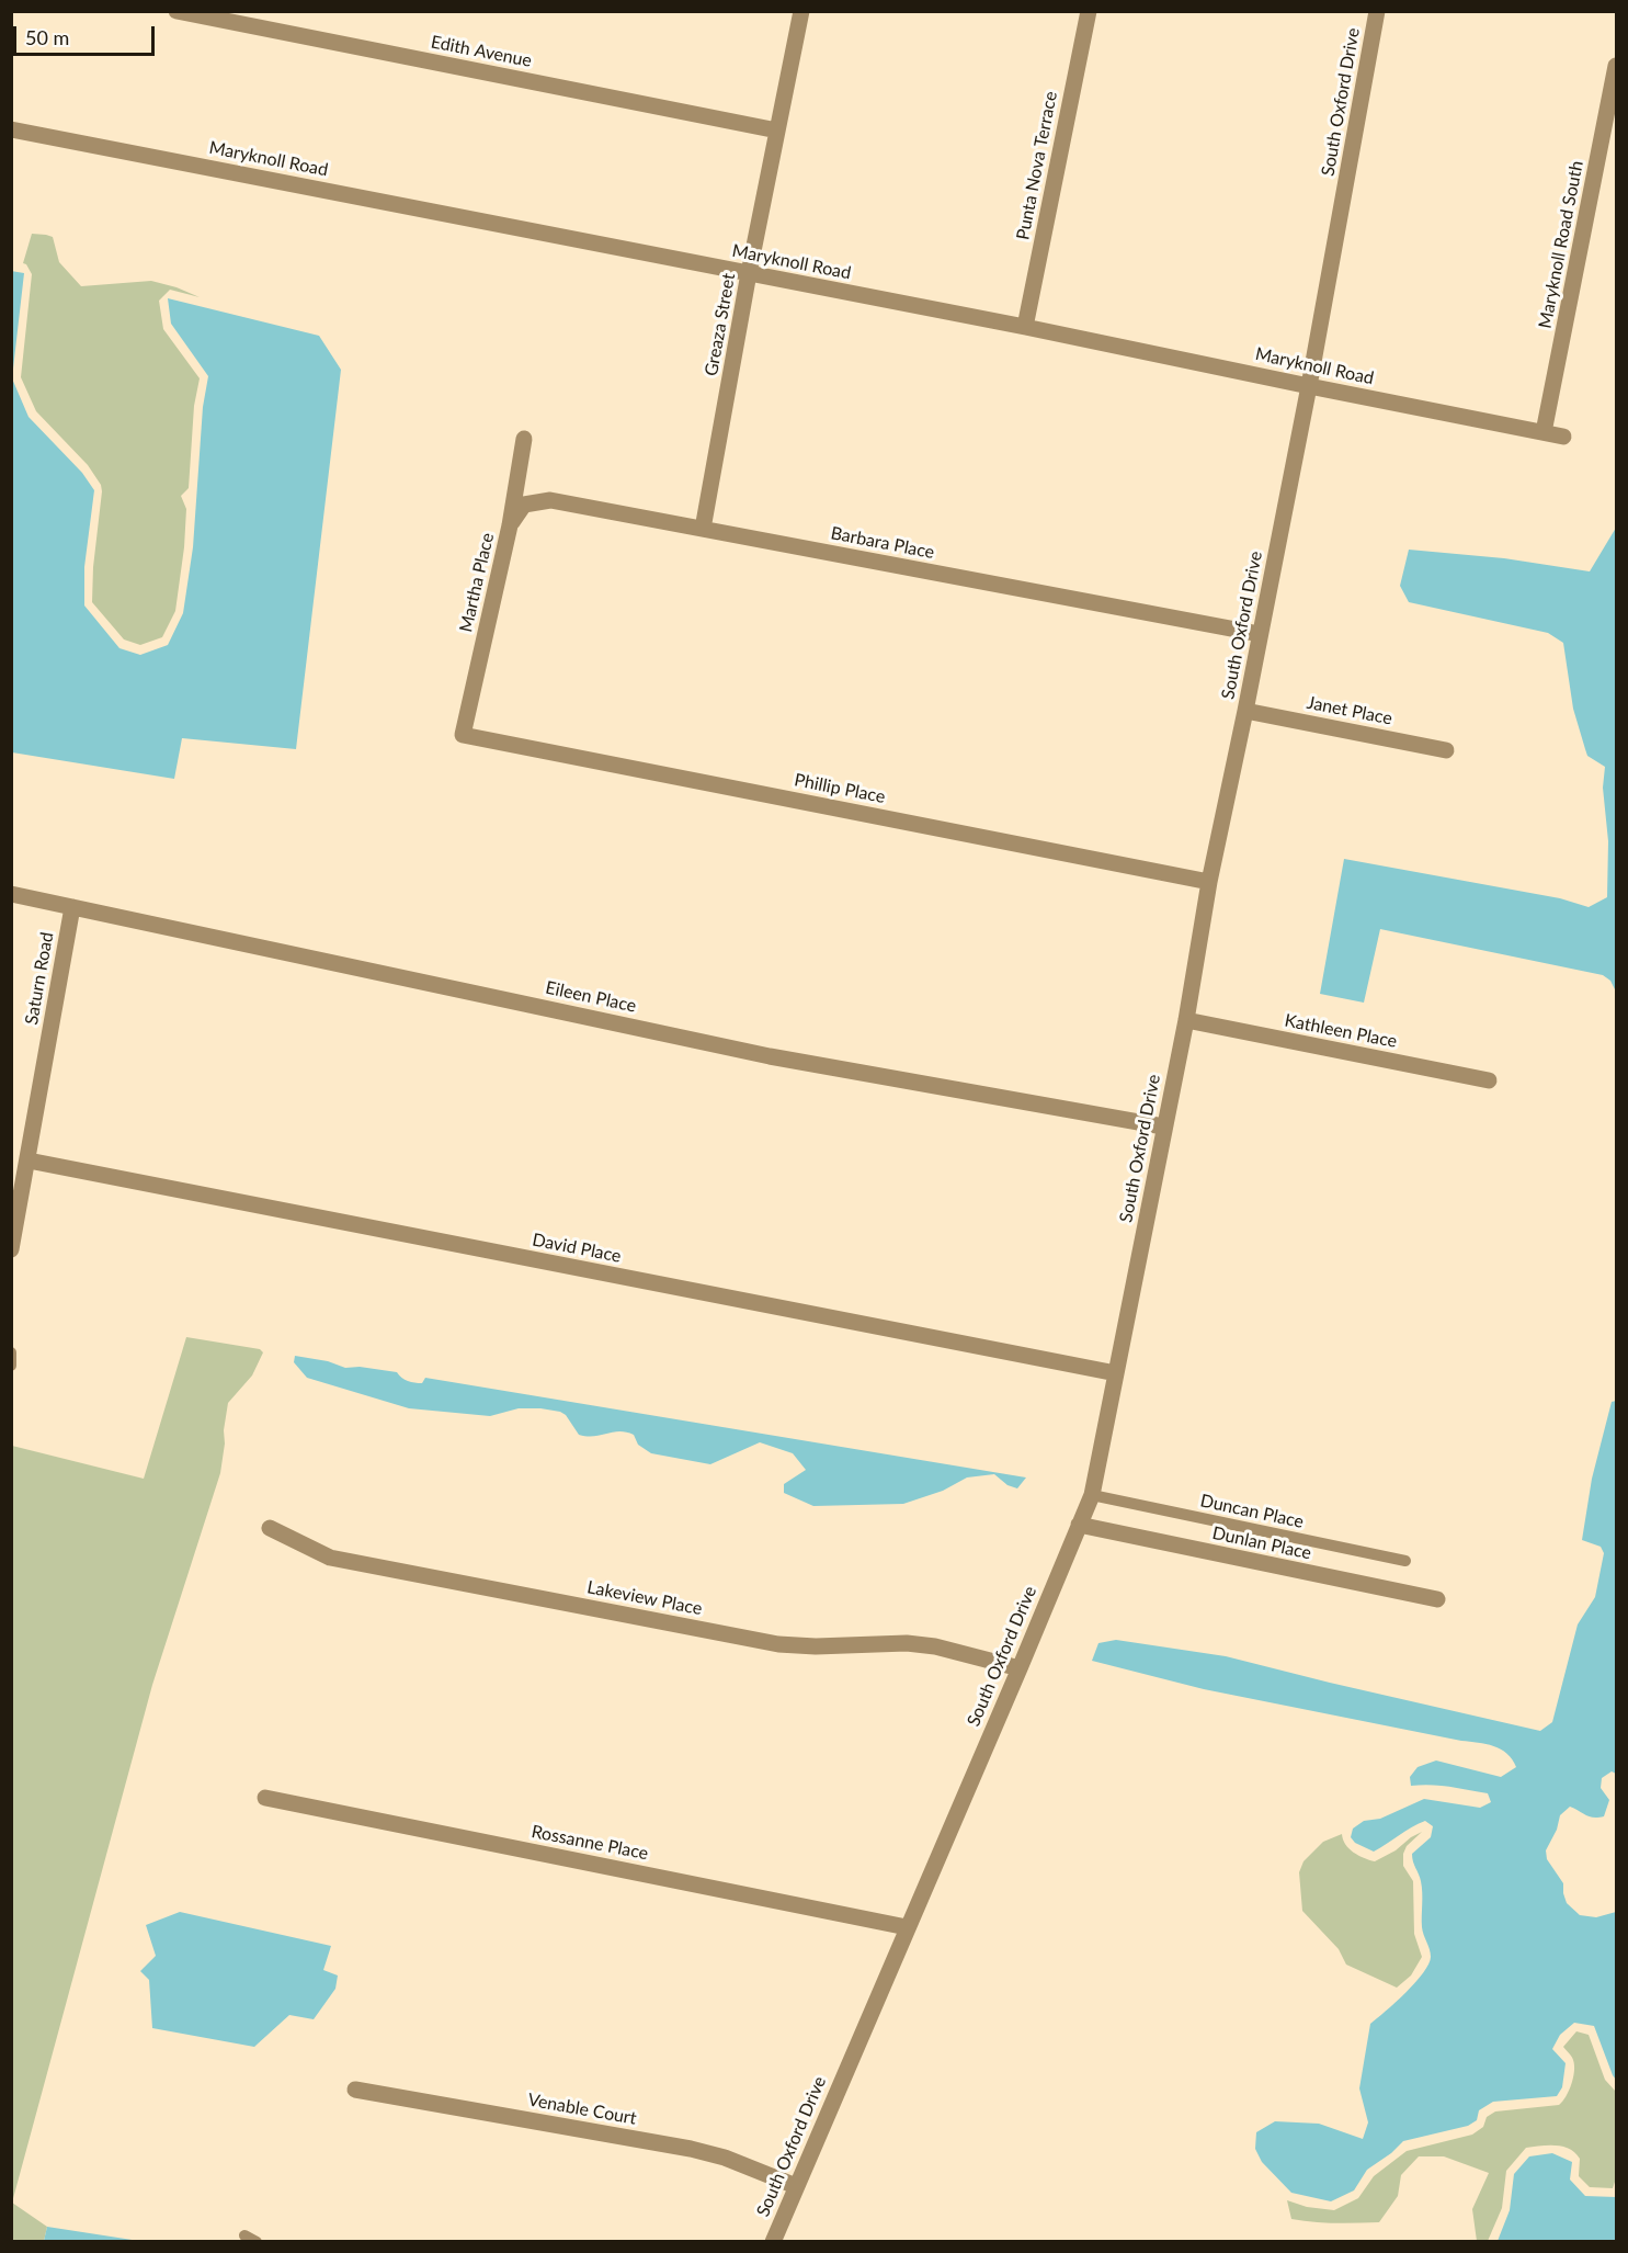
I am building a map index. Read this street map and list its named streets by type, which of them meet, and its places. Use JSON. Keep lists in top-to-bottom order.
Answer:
{
  "streets": {
    "street": [
      "Edith Avenue",
      "South Oxford Drive",
      "Maryknoll Road",
      "Punta Nova Terrace",
      "Maryknoll Road South",
      "Greaza Street",
      "Barbara Place",
      "Martha Place",
      "Janet Place",
      "Phillip Place",
      "Saturn Road",
      "Eileen Place",
      "Kathleen Place",
      "David Place",
      "Dunlan Place",
      "Lakeview Place",
      "Rossanne Place",
      "Venable Court"
    ],
    "lane": ["Duncan Place"]
  },
  "crossings": [
    ["Edith Avenue", "Greaza Street"],
    ["South Oxford Drive", "Maryknoll Road"],
    ["South Oxford Drive", "Barbara Place"],
    ["South Oxford Drive", "Janet Place"],
    ["South Oxford Drive", "Phillip Place"],
    ["South Oxford Drive", "Eileen Place"],
    ["South Oxford Drive", "Kathleen Place"],
    ["South Oxford Drive", "David Place"],
    ["South Oxford Drive", "Duncan Place"],
    ["South Oxford Drive", "Dunlan Place"],
    ["South Oxford Drive", "Lakeview Place"],
    ["South Oxford Drive", "Rossanne Place"],
    ["South Oxford Drive", "Venable Court"],
    ["Maryknoll Road", "Punta Nova Terrace"],
    ["Maryknoll Road", "Maryknoll Road South"],
    ["Maryknoll Road", "Greaza Street"],
    ["Greaza Street", "Barbara Place"],
    ["Barbara Place", "Martha Place"],
    ["Martha Place", "Phillip Place"],
    ["Saturn Road", "Eileen Place"],
    ["Saturn Road", "David Place"]
  ],
  "scale_bar": "50 m"
}
